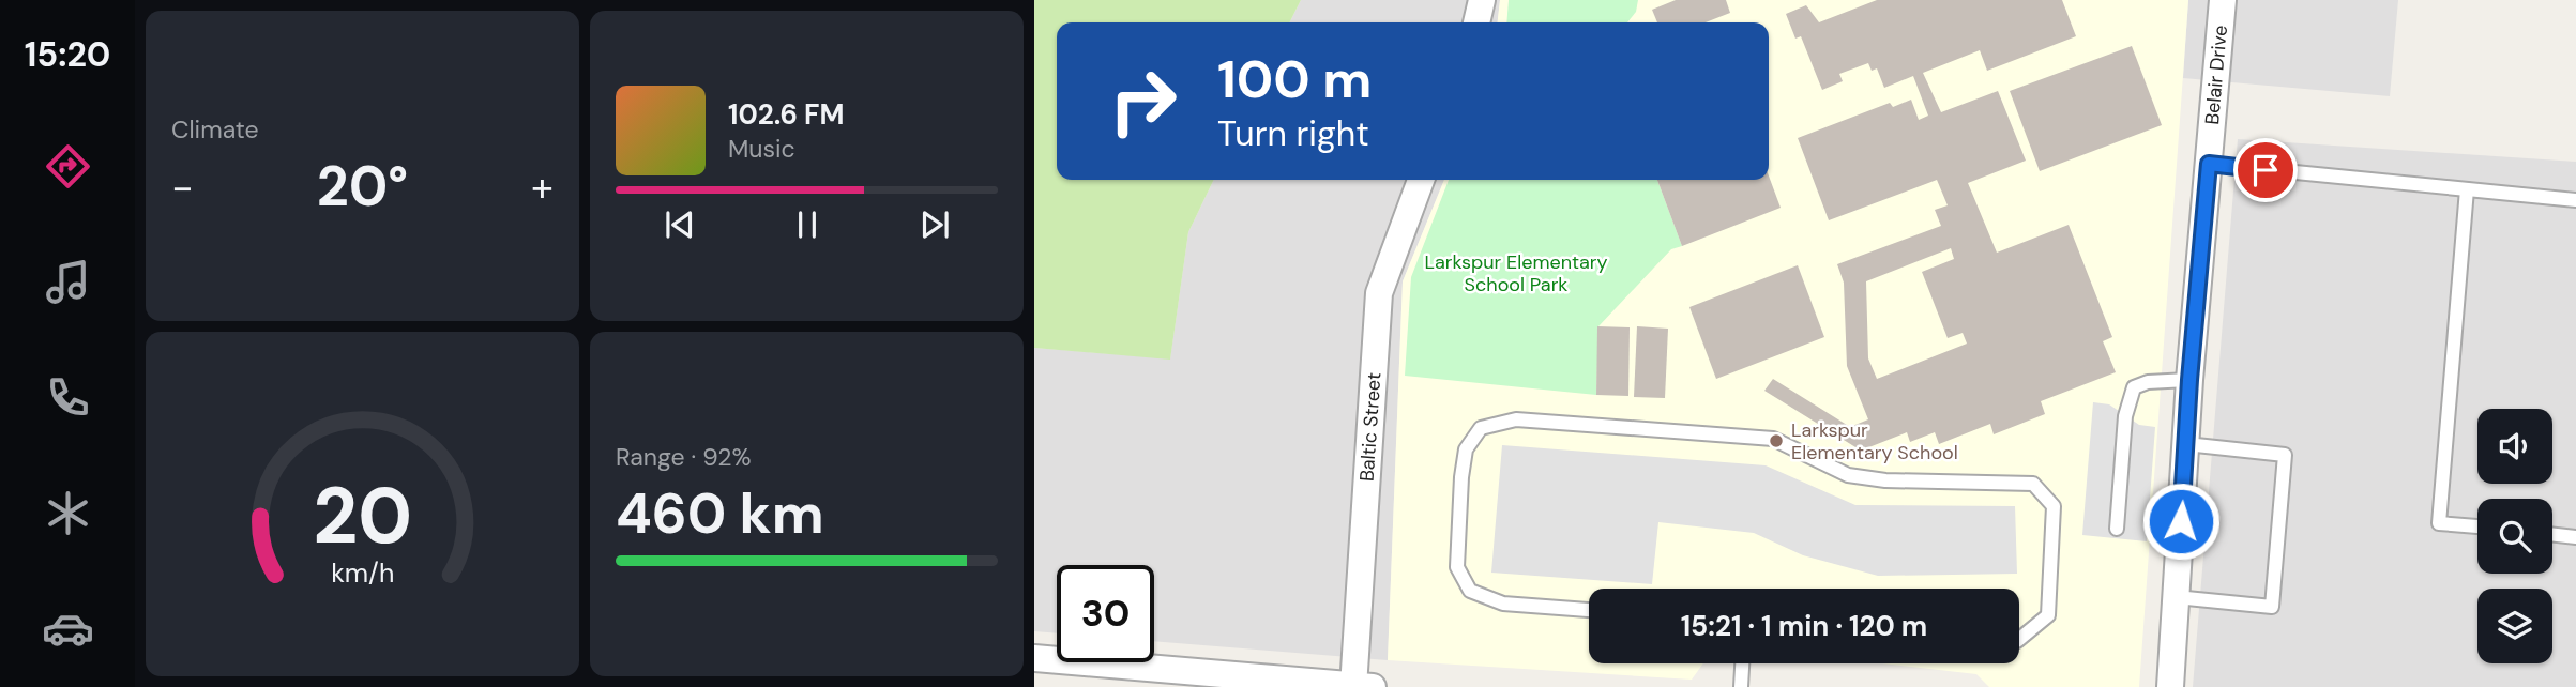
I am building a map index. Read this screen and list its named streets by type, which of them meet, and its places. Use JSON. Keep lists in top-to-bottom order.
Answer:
{
  "streets": {
    "street": ["Belair Drive", "Baltic Street"]
  },
  "parks": ["Larkspur Elementary School Park"],
  "places": ["Larkspur Elementary School"],
  "page": {
    "tabs": "15:20",
    "tile": [
      "Climate",
      ["Range · 92%", "460 km"]
    ],
    "turn": ["100 m", "Turn right"],
    "song": ["102.6 FM", "Music"],
    "heat": ["−", "20°", "+"],
    "limit": "30",
    "trip": "15:21 · 1 min · 120 m",
    "gauge": ["20", "km/h"]
  }
}
